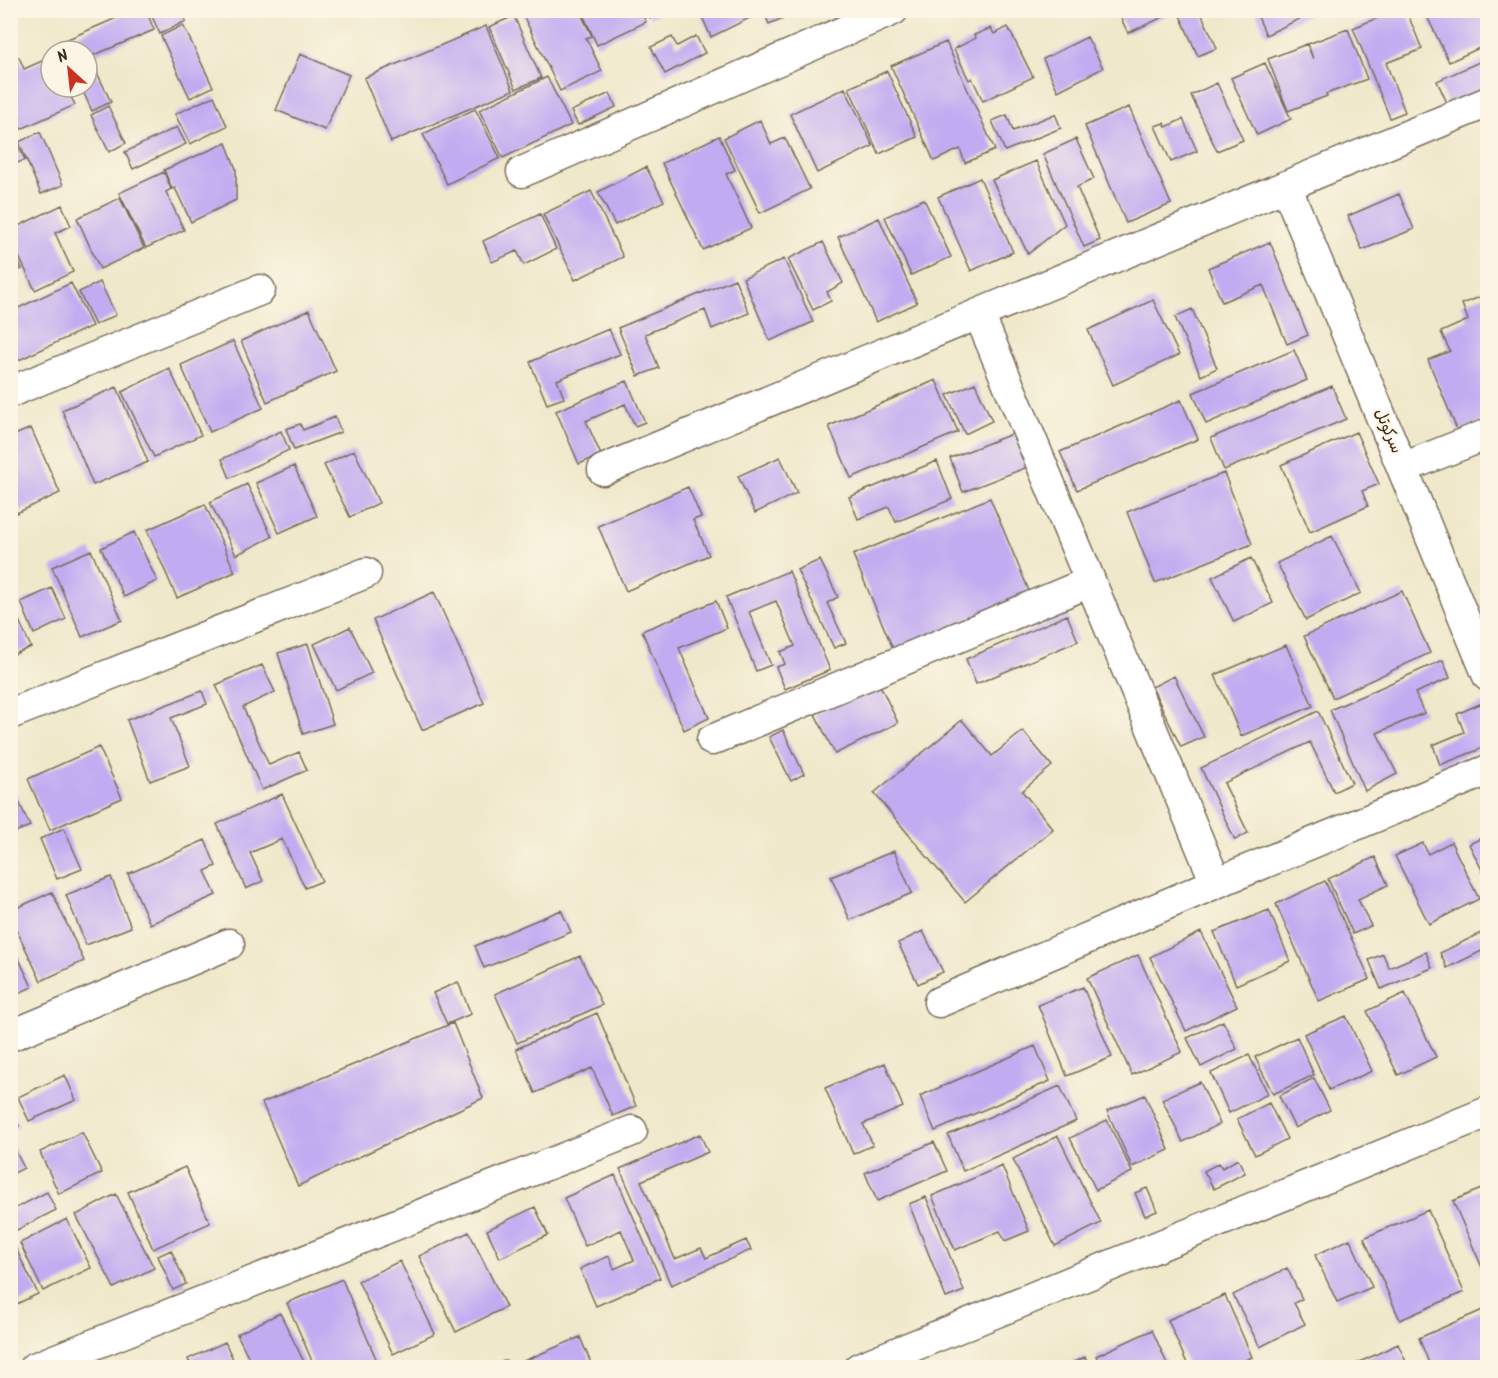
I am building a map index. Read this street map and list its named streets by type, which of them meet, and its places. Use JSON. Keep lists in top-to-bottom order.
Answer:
{
  "streets": {
    "street": ["سرکوتل"]
  },
  "north": "top left"
}
